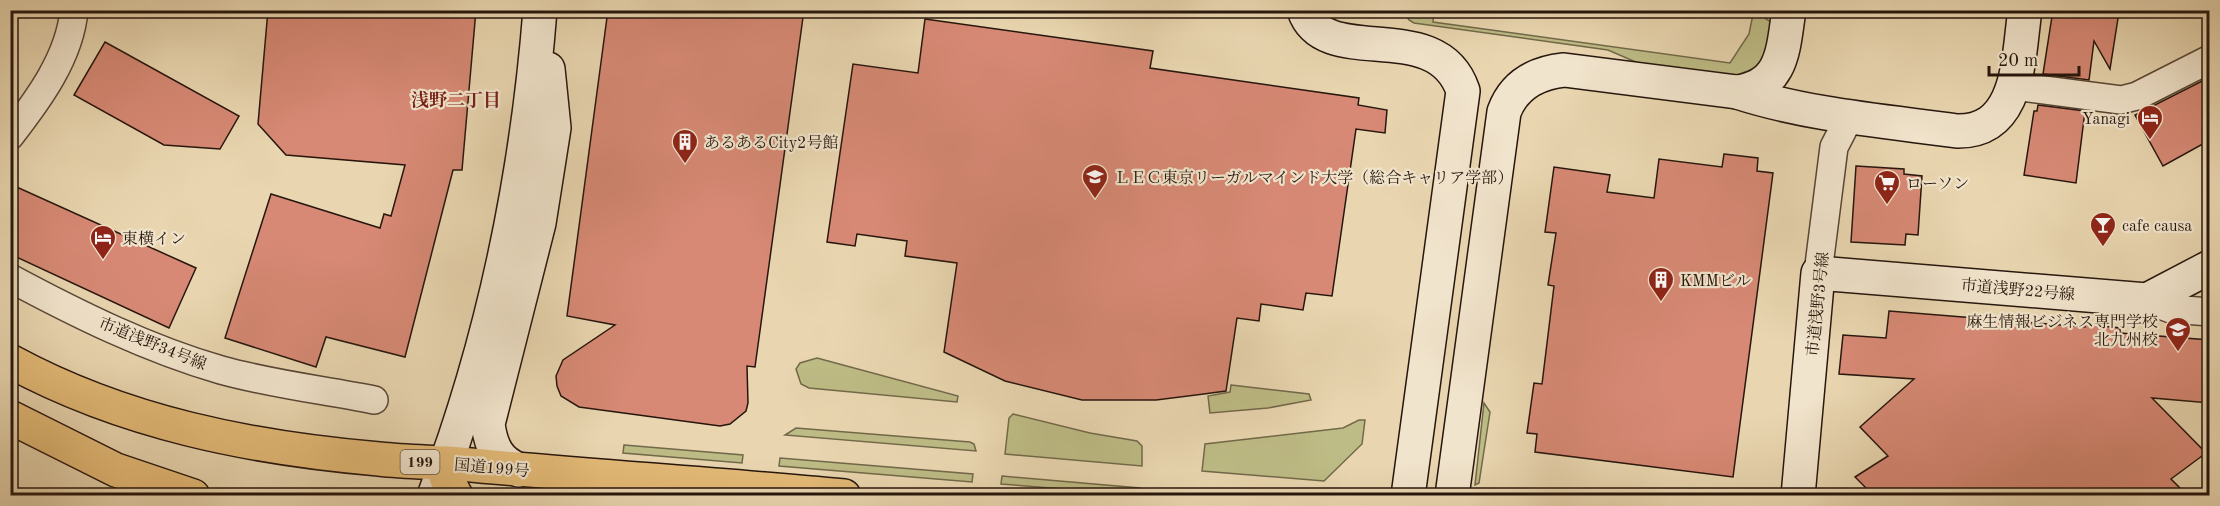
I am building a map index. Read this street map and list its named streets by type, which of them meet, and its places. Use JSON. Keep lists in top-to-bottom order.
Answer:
{
  "streets": {
    "highway": ["199", "国道199号"],
    "street": ["市道浅野22号線", "市道浅野3号線", "市道浅野34号線"]
  },
  "crossings": [
    ["市道浅野22号線", "市道浅野3号線"]
  ],
  "districts": ["浅野二丁目"],
  "places": {
    "hotel": ["Yanagi", "東横イン"],
    "building": ["あるあるCity2号館", "KMMビル"],
    "school or university": ["ＬＥＣ東京リーガルマインド大学（総合キャリア学部）", "麻生情報ビジネス専門学校 北九州校"],
    "supermarket": ["ローソン"],
    "bar": ["cafe causa"]
  },
  "scale_bar": "20 m"
}
